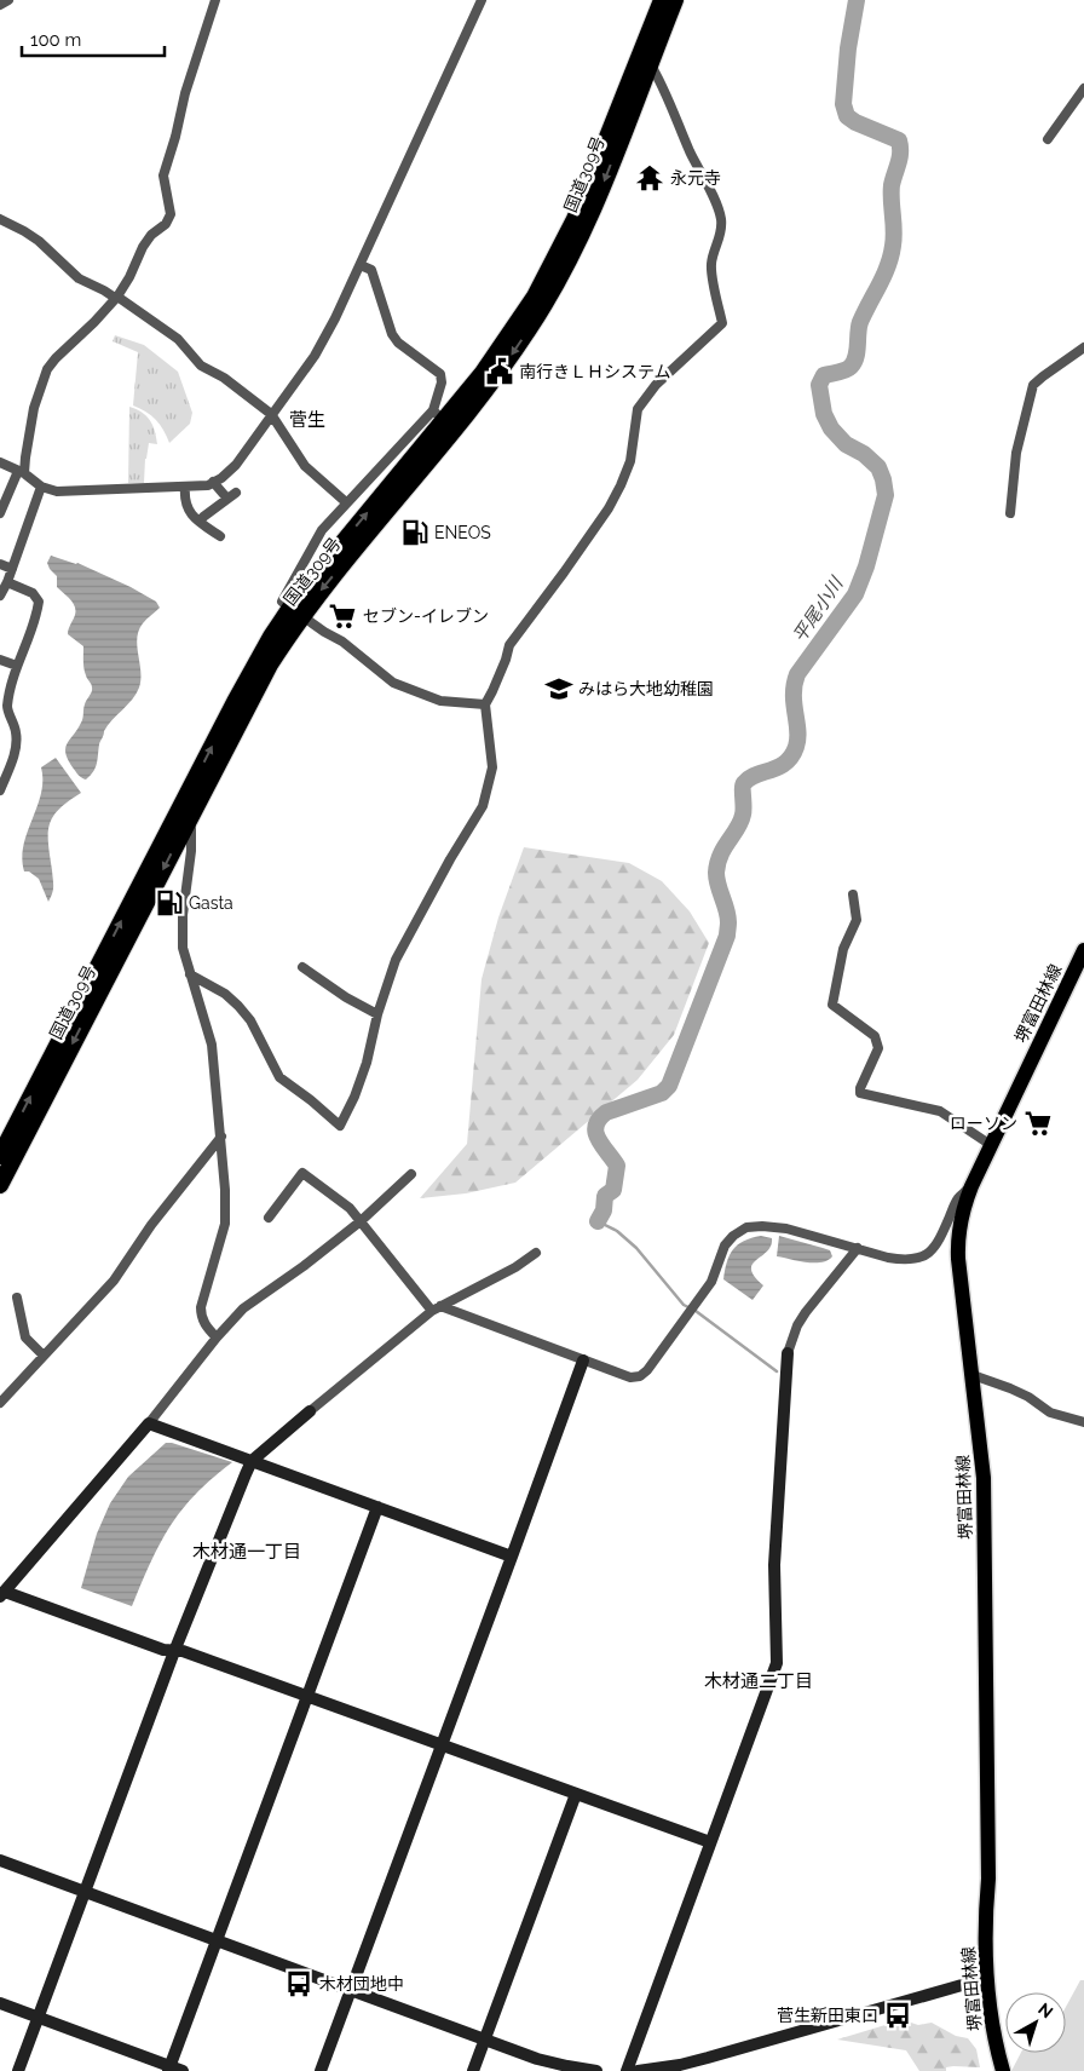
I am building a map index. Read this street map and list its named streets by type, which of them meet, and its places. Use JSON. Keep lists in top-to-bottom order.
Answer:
{
  "streets": {
    "highway": ["国道309号"],
    "main road": ["堺富田林線"]
  },
  "districts": ["菅生", "木材通一丁目", "木材通二丁目"],
  "water": ["平尾小川"],
  "places": {
    "temple": ["永元寺"],
    "public building": ["南行きＬＨシステム"],
    "fuel station": ["ENEOS", "Gasta"],
    "supermarket": ["セブン-イレブン", "ローソン"],
    "school or university": ["みはら大地幼稚園"],
    "bus stop": ["木材団地中", "菅生新田東口"]
  },
  "scale_bar": "100 m",
  "north": "top right"
}
